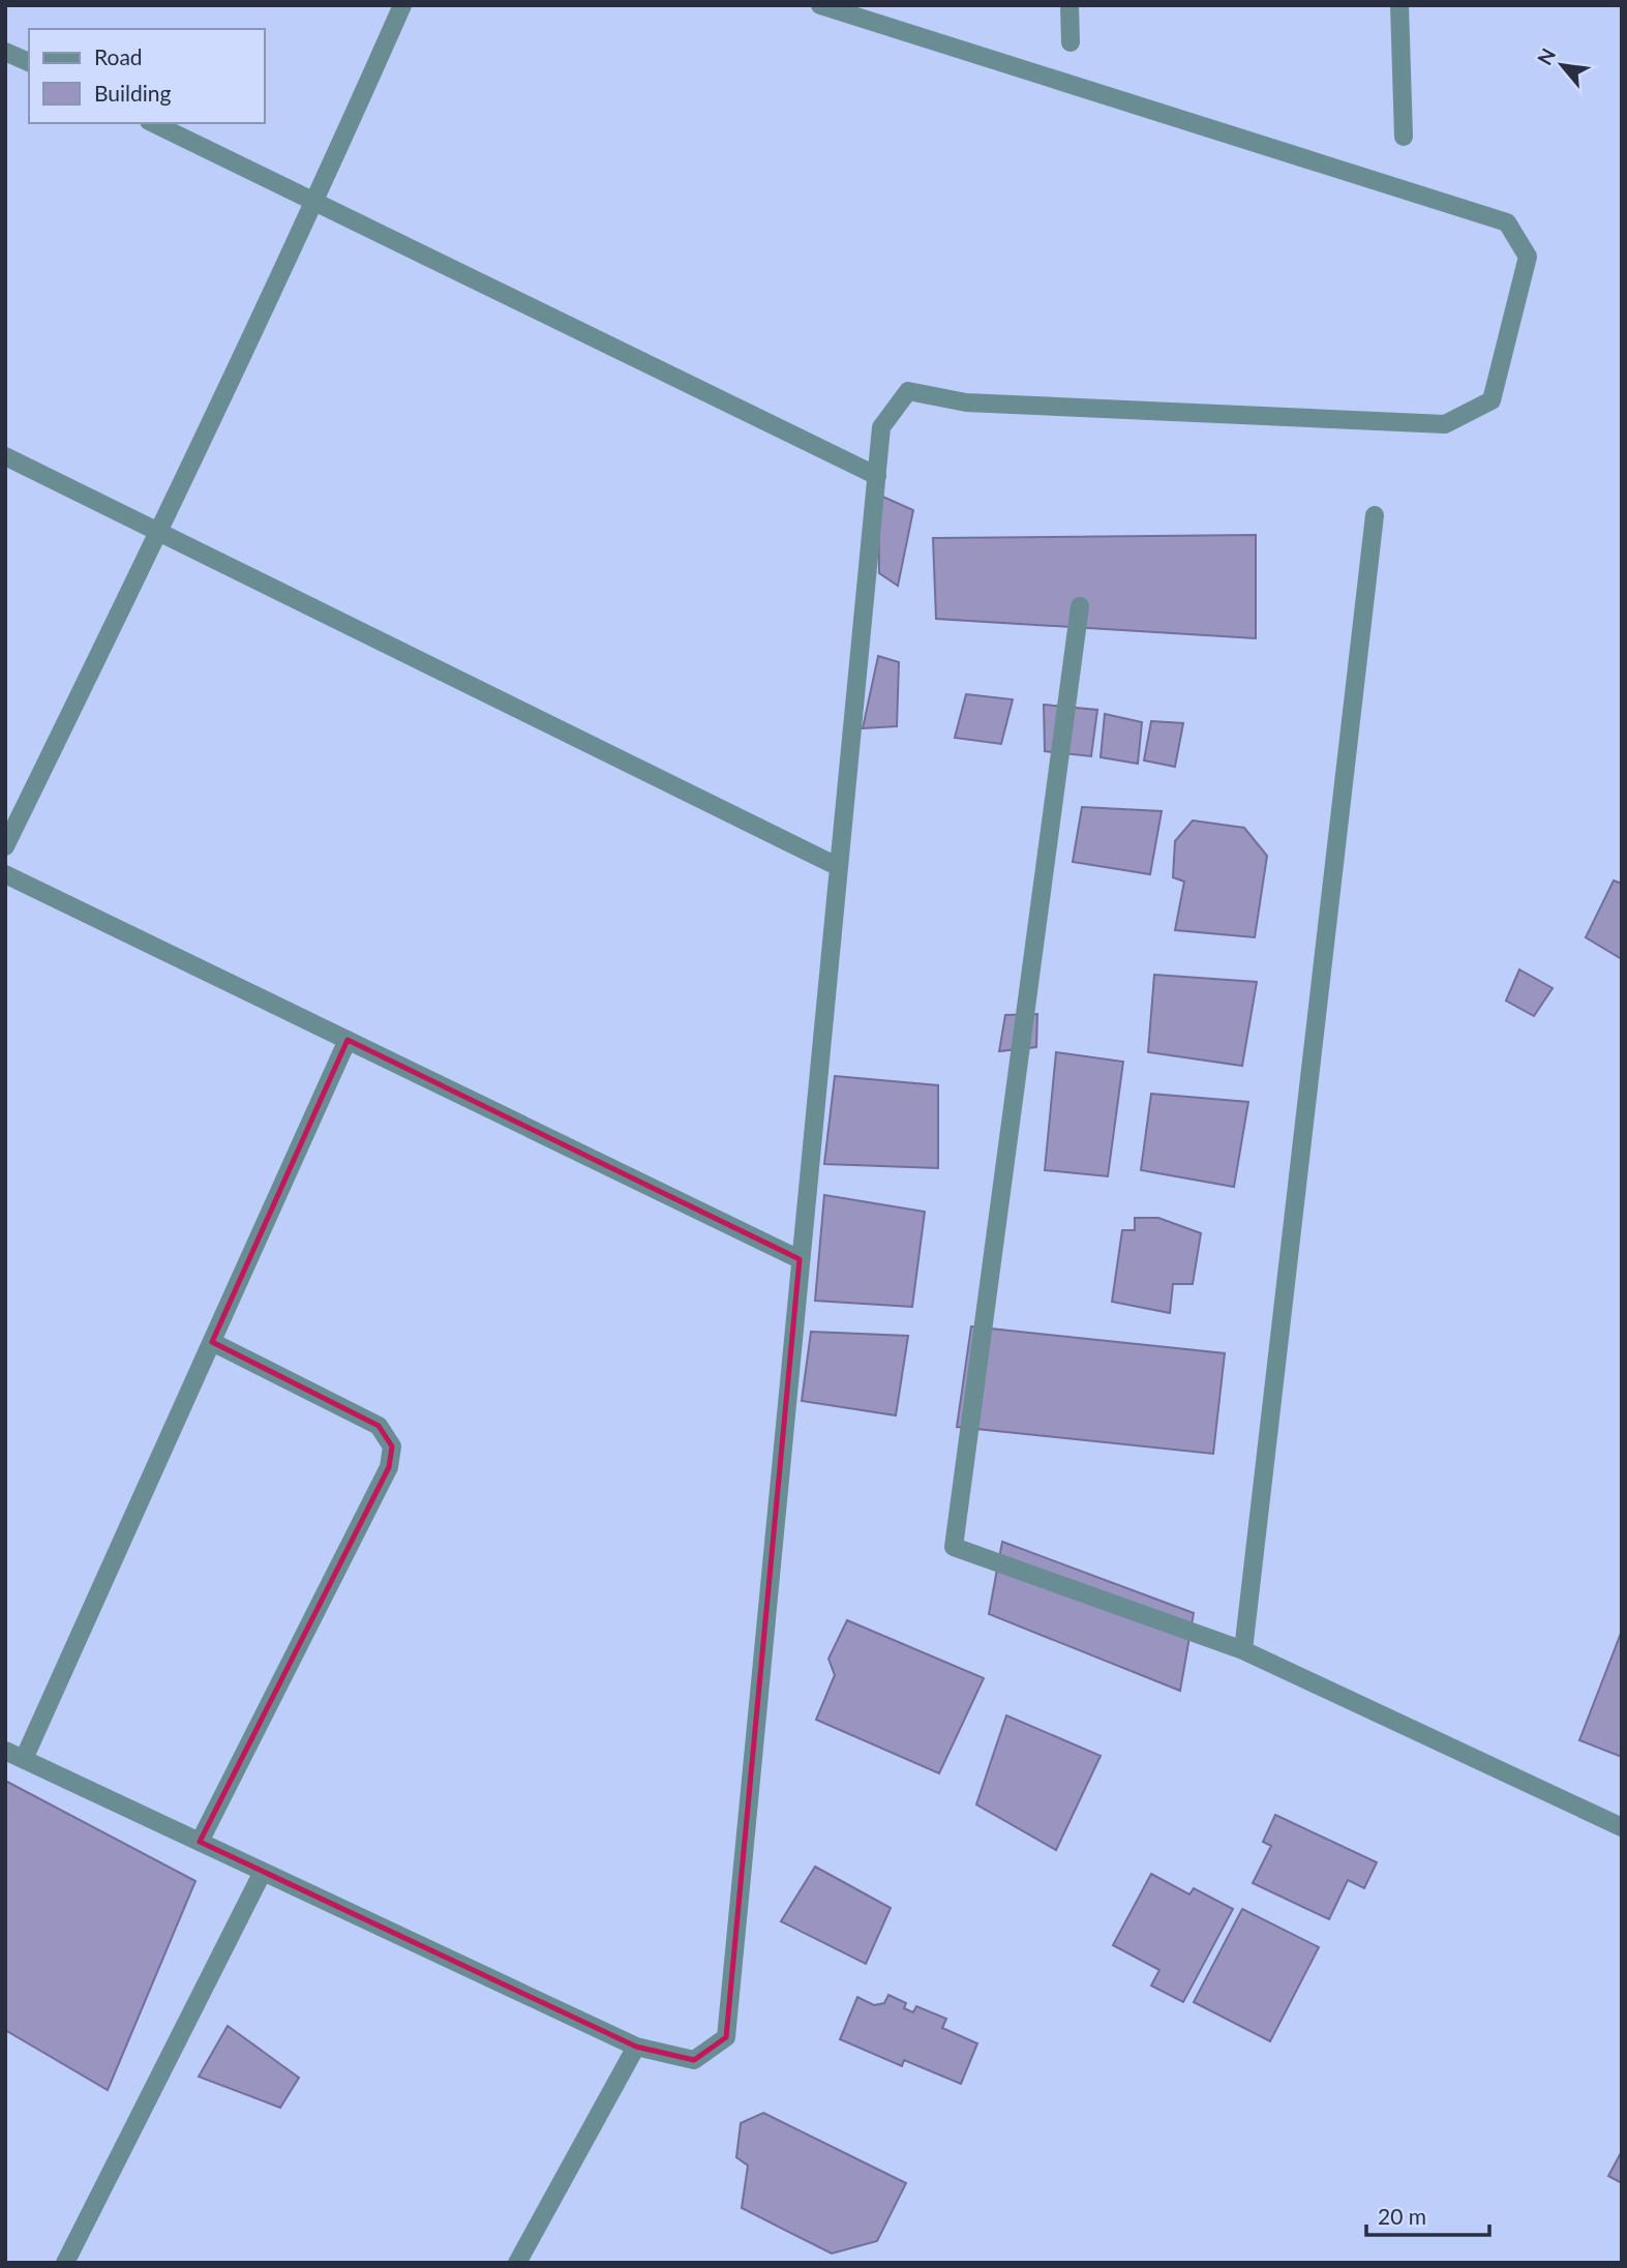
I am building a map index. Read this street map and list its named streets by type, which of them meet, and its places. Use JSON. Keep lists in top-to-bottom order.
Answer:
{
  "legend": ["Road", "Building"],
  "scale_bar": "20 m",
  "north": "top left"
}
